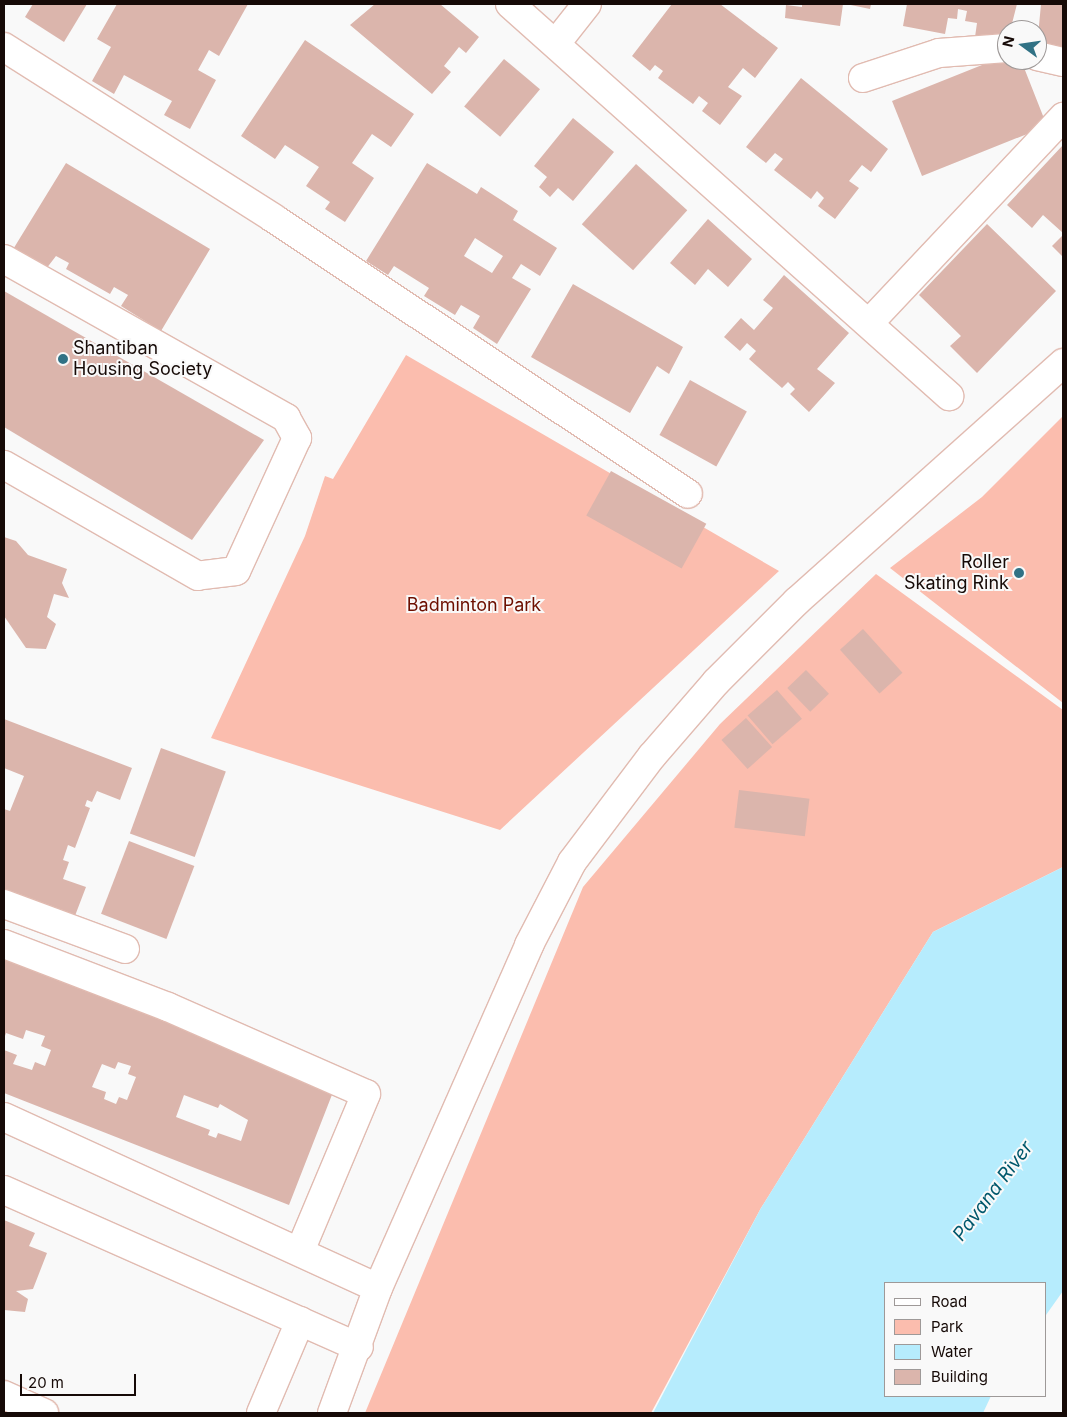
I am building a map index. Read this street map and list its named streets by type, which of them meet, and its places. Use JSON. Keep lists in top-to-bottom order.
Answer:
{
  "water": ["Pavana River"],
  "parks": ["Badminton Park"],
  "places": ["Shantiban Housing Society", "Roller Skating Rink"],
  "legend": [
    "Road",
    "Park",
    "Water",
    "Building"
  ],
  "scale_bar": "20 m",
  "north": "left"
}
